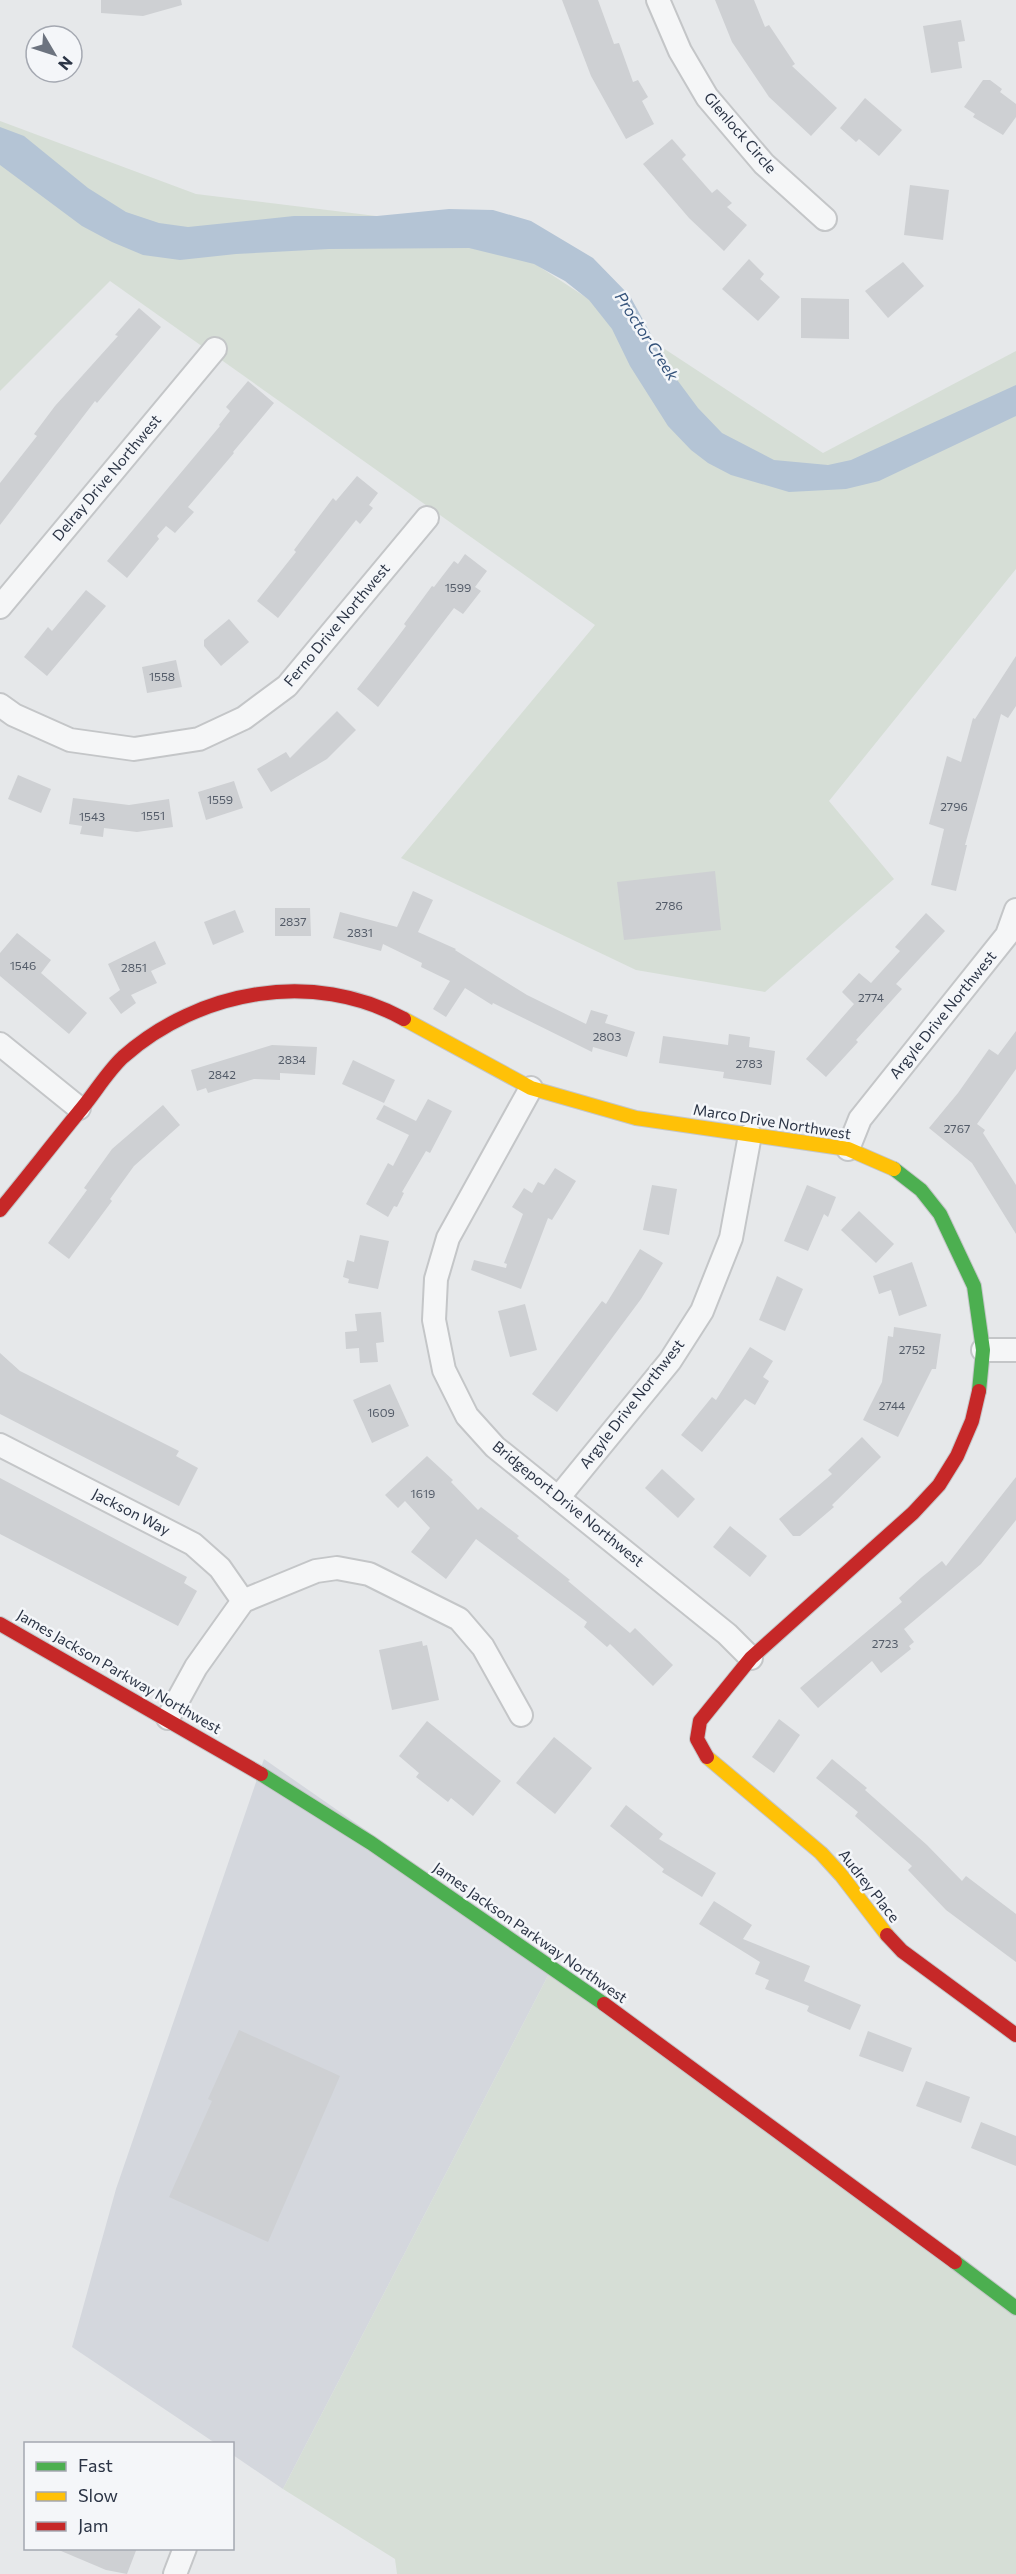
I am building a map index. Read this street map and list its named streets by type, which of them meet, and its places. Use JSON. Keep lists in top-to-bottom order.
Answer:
{
  "streets": {
    "street": [
      "Glenlock Circle",
      "Delray Drive Northwest",
      "Ferno Drive Northwest",
      "Argyle Drive Northwest",
      "Marco Drive Northwest",
      "Bridgeport Drive Northwest",
      "Jackson Way",
      "James Jackson Parkway Northwest",
      "Audrey Place"
    ]
  },
  "crossings": [
    ["Argyle Drive Northwest", "Marco Drive Northwest"],
    ["Argyle Drive Northwest", "Bridgeport Drive Northwest"],
    ["Marco Drive Northwest", "Bridgeport Drive Northwest"],
    ["Marco Drive Northwest", "Audrey Place"]
  ],
  "water": ["Proctor Creek"],
  "house_numbers": [
    "1599",
    "1558",
    "1559",
    "2796",
    "1551",
    "1543",
    "2786",
    "2837",
    "2831",
    "1546",
    "2851",
    "2774",
    "2803",
    "2834",
    "2783",
    "2842",
    "2767",
    "2752",
    "2744",
    "1609",
    "1619",
    "2723"
  ],
  "legend": ["Fast", "Slow", "Jam"],
  "north": "bottom right"
}
